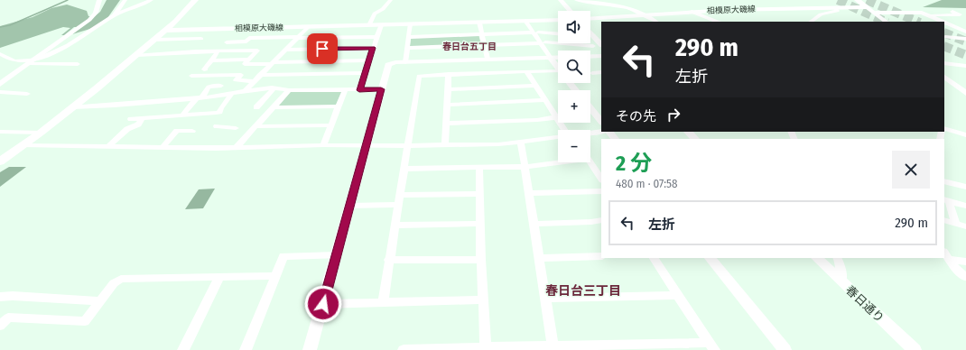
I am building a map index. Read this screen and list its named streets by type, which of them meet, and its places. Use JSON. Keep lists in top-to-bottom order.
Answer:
{
  "streets": {
    "main road": ["相模原大磯線"],
    "street": ["春日通り"]
  },
  "districts": ["春日台五丁目", "春日台三丁目"],
  "page": {
    "map_buttons": ["+", "−"],
    "turn": ["290 m", "左折"],
    "then": "その先",
    "heading": ["2 分", "480 m · 07:58"],
    "list": [
      {
        "name": "左折",
        "value": "290 m"
      }
    ]
  }
}
